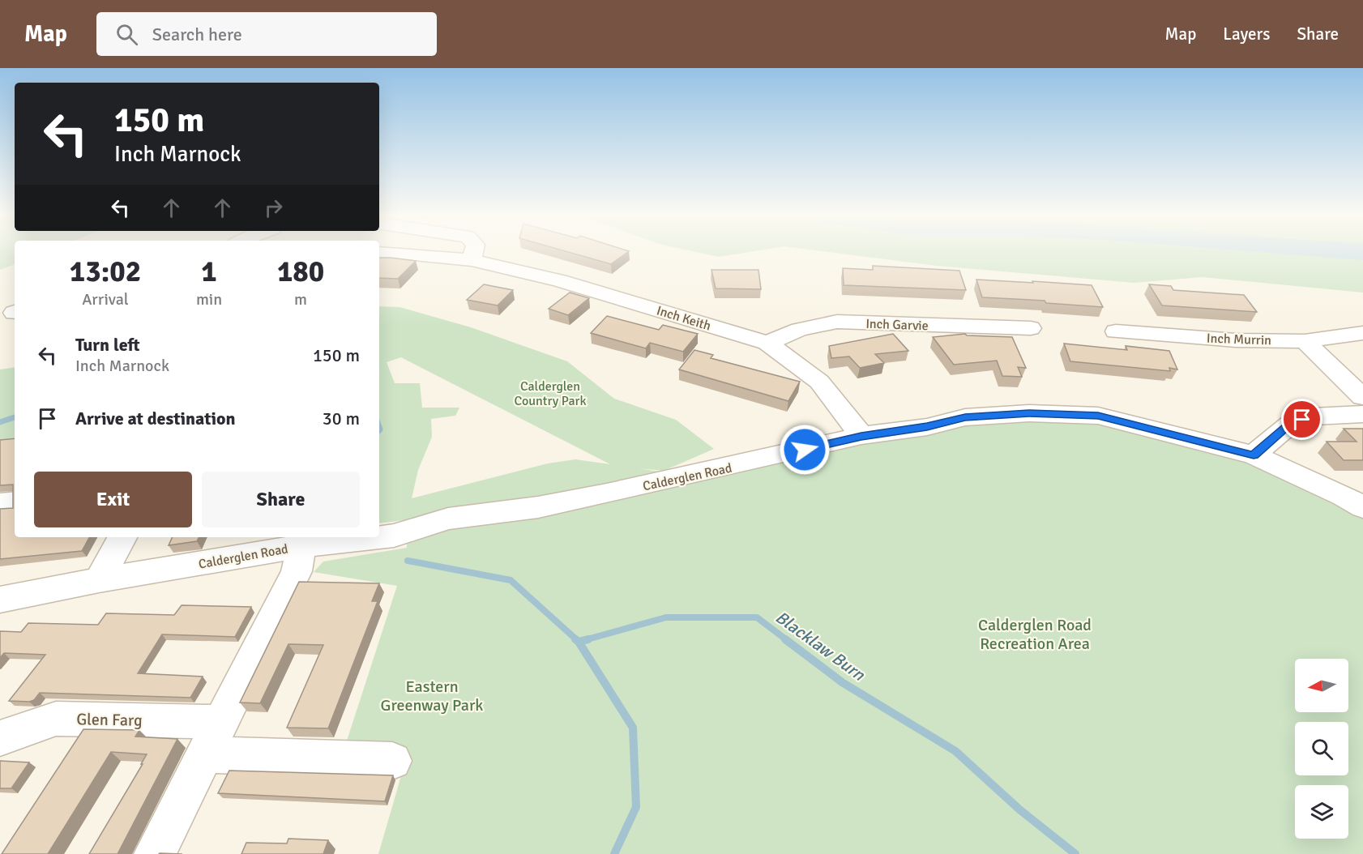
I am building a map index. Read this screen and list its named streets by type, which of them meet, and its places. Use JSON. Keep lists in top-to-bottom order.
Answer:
{
  "streets": {
    "street": [
      "Inch Keith",
      "Inch Garvie",
      "Inch Murrin",
      "Calderglen Road",
      "Glen Farg"
    ]
  },
  "crossings": [
    ["Inch Keith", "Inch Garvie"],
    ["Inch Keith", "Calderglen Road"]
  ],
  "water": ["Blacklaw Burn"],
  "parks": ["Calderglen Country Park", "Calderglen Road Recreation Area", "Eastern Greenway Park"],
  "north": "left",
  "page": {
    "header": "Map",
    "search": "Search here",
    "nav": ["Map", "Layers", "Share"],
    "turn": ["150 m", "Inch Marnock"],
    "eta": [
      "13:02",
      "Arrival",
      "1",
      "min",
      "180",
      "m"
    ],
    "list": [
      {
        "name": "Turn left",
        "note": "Inch Marnock",
        "value": "150 m"
      },
      {
        "name": "Arrive at destination",
        "value": "30 m"
      }
    ],
    "buttons": ["Exit", "Share"]
  }
}
